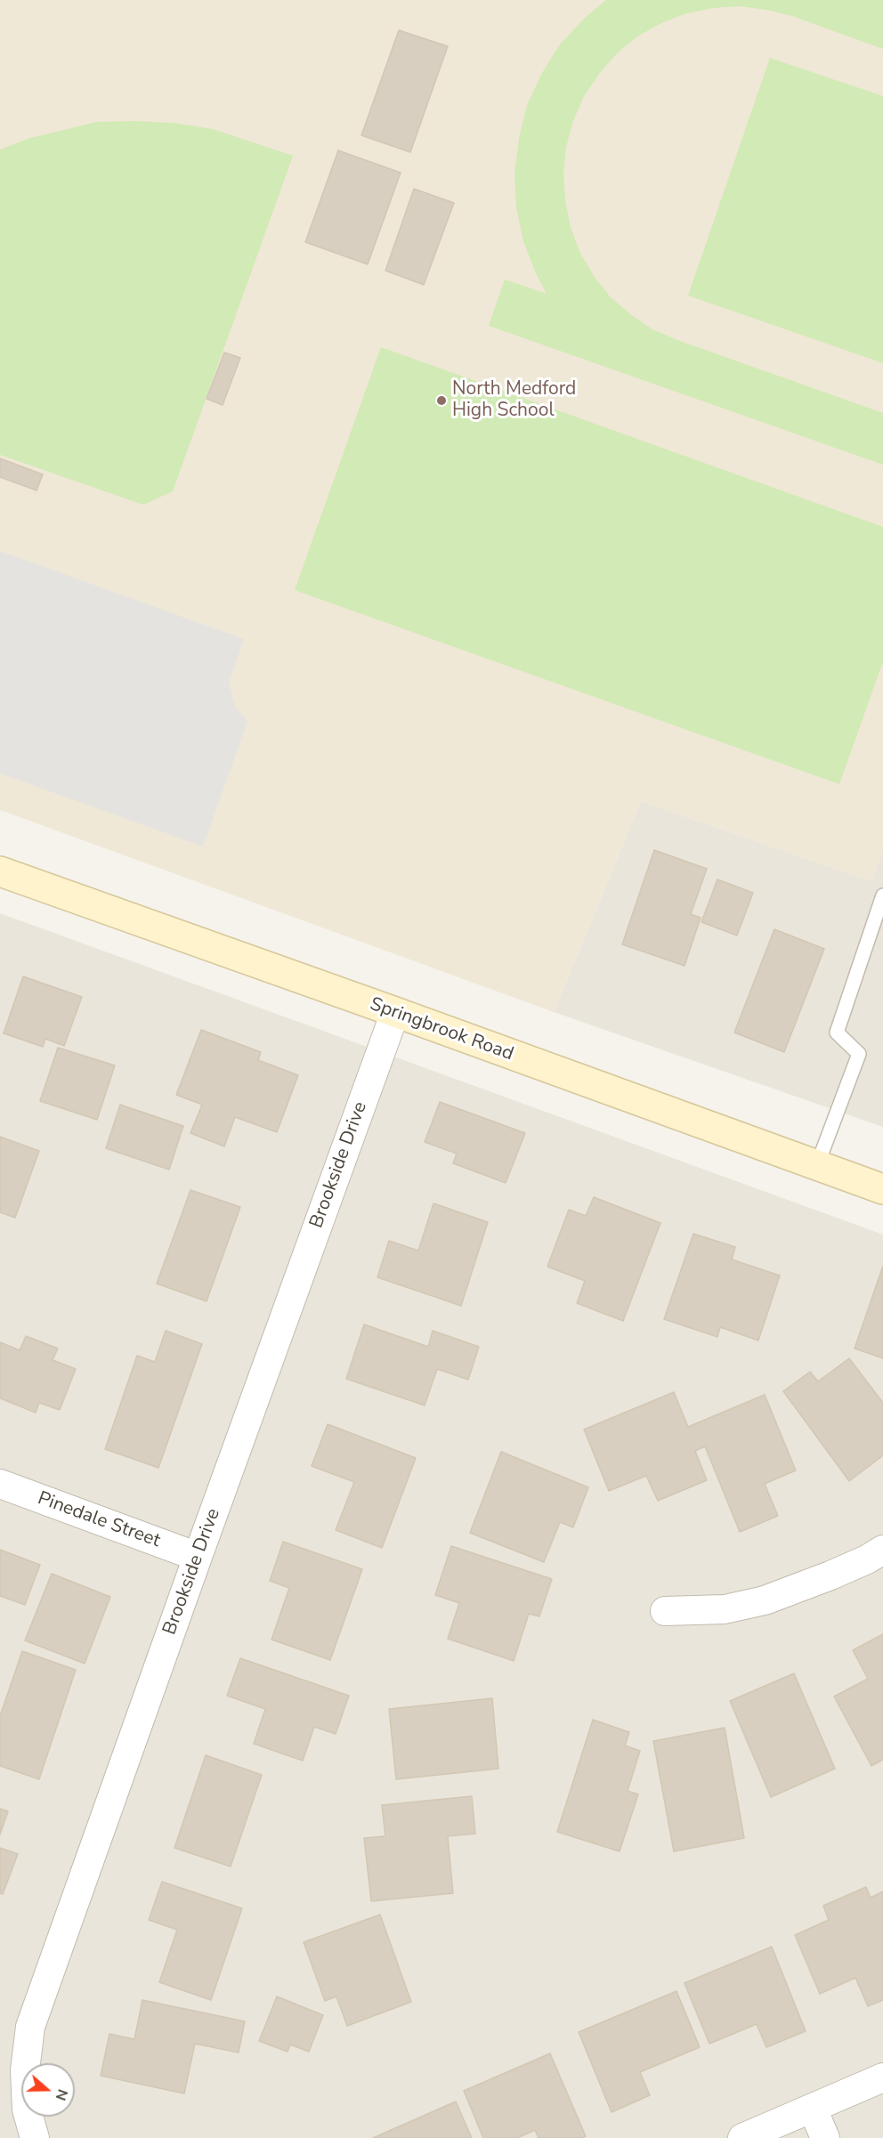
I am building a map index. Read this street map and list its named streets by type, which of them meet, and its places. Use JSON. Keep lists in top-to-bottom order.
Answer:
{
  "streets": {
    "street": ["Springbrook Road", "Brookside Drive", "Pinedale Street"]
  },
  "crossings": [
    ["Springbrook Road", "Brookside Drive"],
    ["Brookside Drive", "Pinedale Street"]
  ],
  "places": ["North Medford High School"],
  "north": "right"
}
